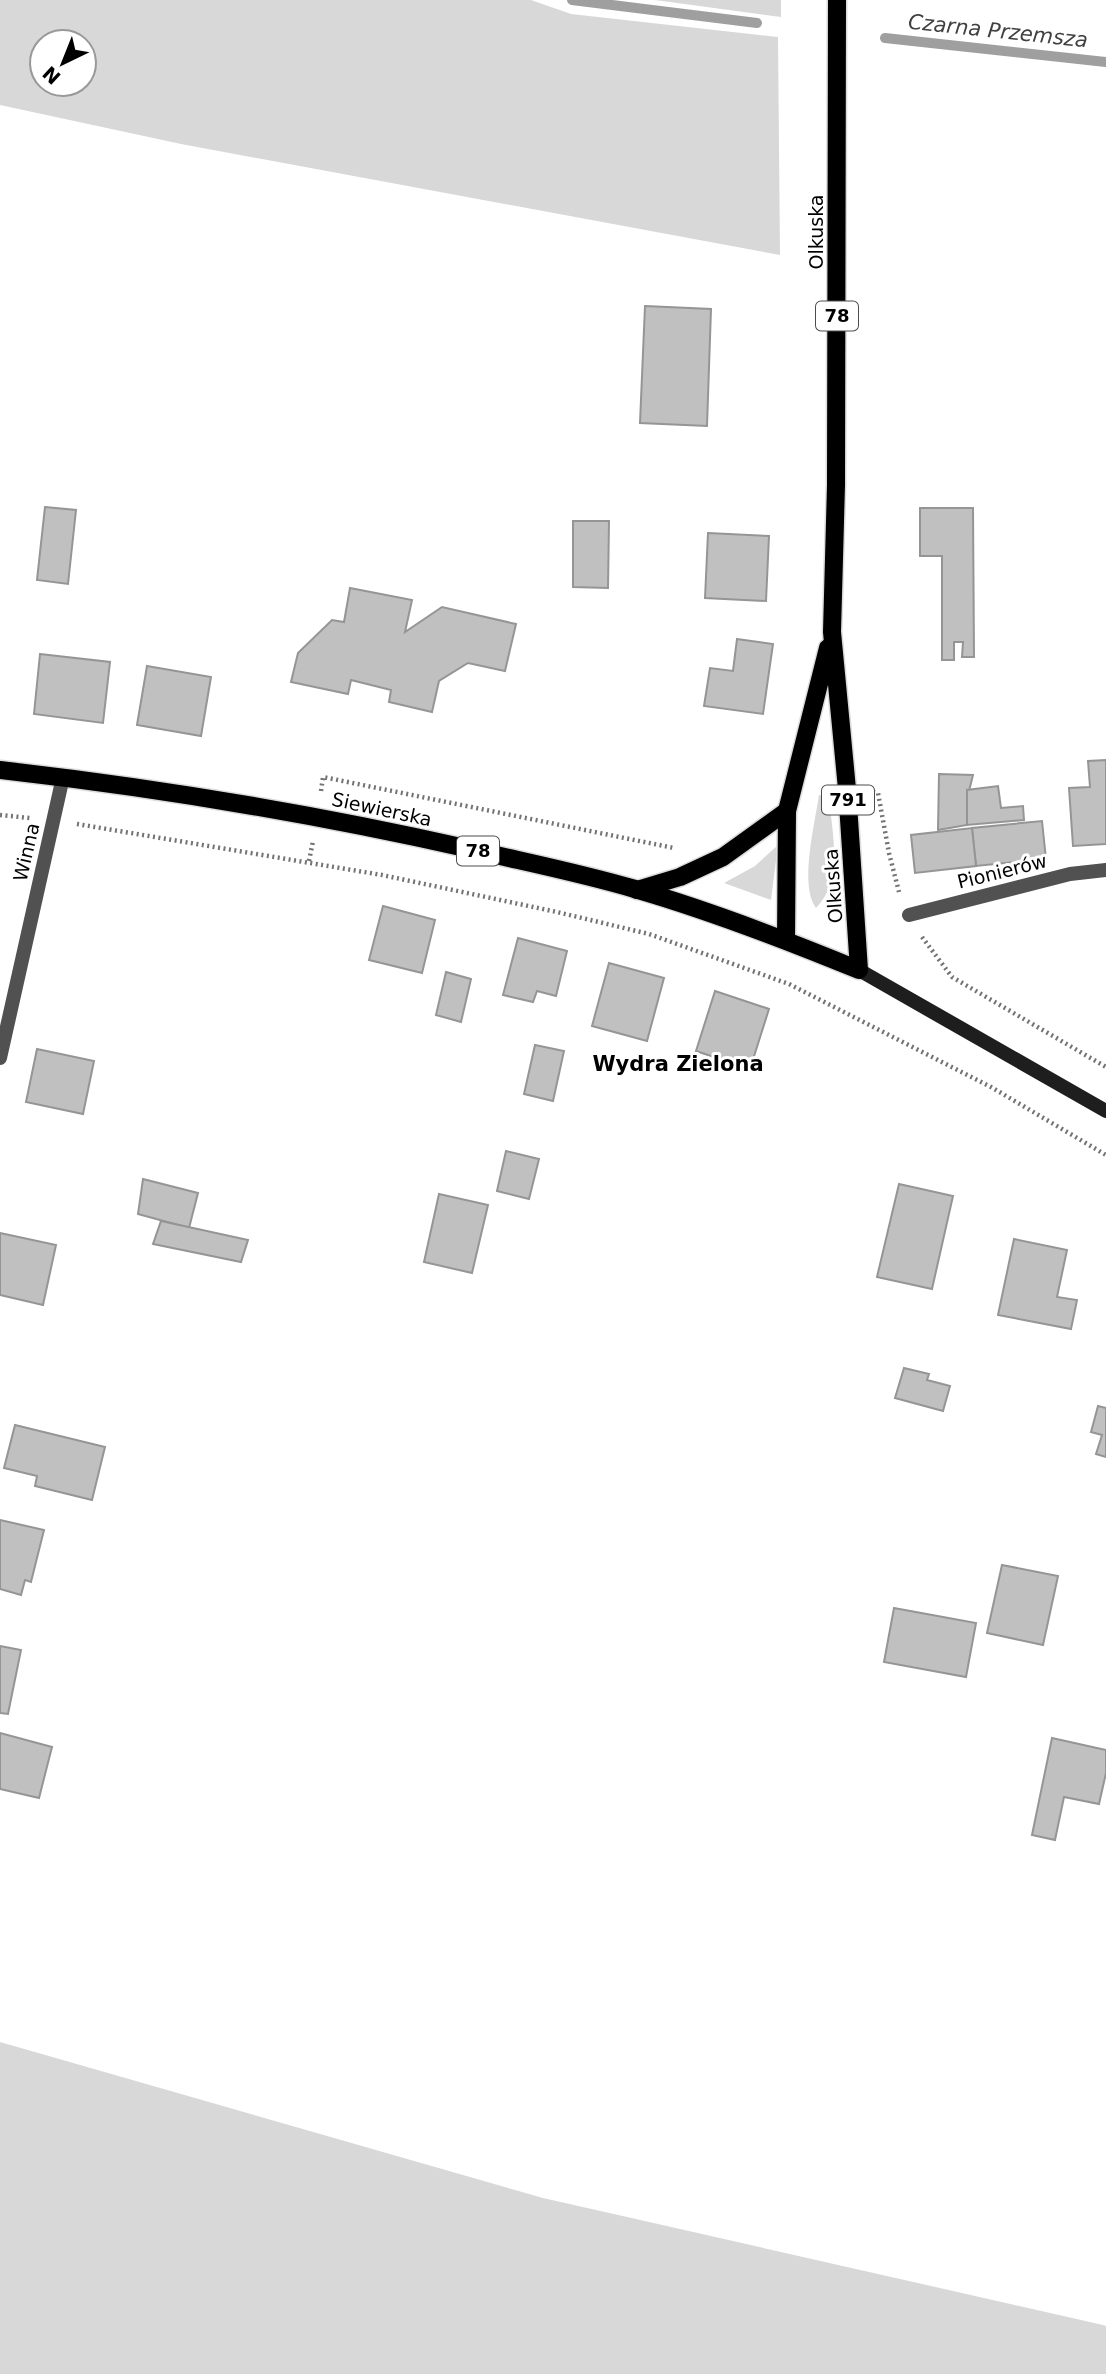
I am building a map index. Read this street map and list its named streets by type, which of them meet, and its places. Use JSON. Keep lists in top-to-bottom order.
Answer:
{
  "streets": {
    "main road": [
      "Olkuska",
      "78",
      "791",
      "Siewierska"
    ],
    "street": ["Winna", "Pionierów"]
  },
  "crossings": [
    ["Olkuska", "78"],
    ["Olkuska", "Siewierska"],
    ["78", "Siewierska"],
    ["Siewierska", "Winna"]
  ],
  "districts": ["Wydra Zielona"],
  "water": ["Czarna Przemsza"],
  "north": "bottom left"
}
